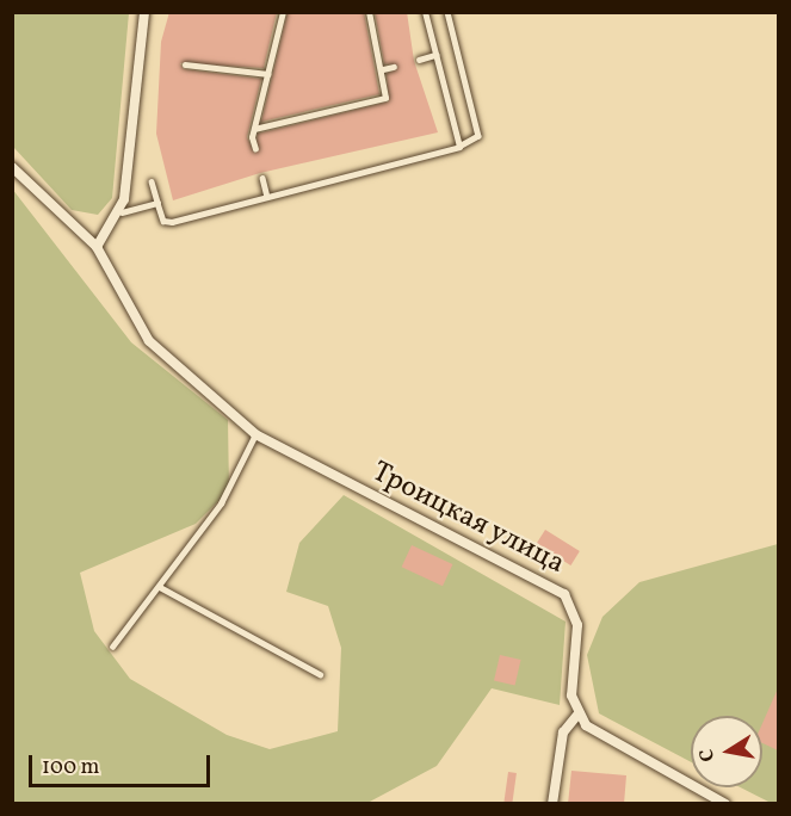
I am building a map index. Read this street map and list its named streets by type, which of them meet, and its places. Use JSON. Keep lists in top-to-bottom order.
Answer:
{
  "streets": {
    "street": ["Троицкая улица"]
  },
  "scale_bar": "100 m",
  "north": "left"
}
